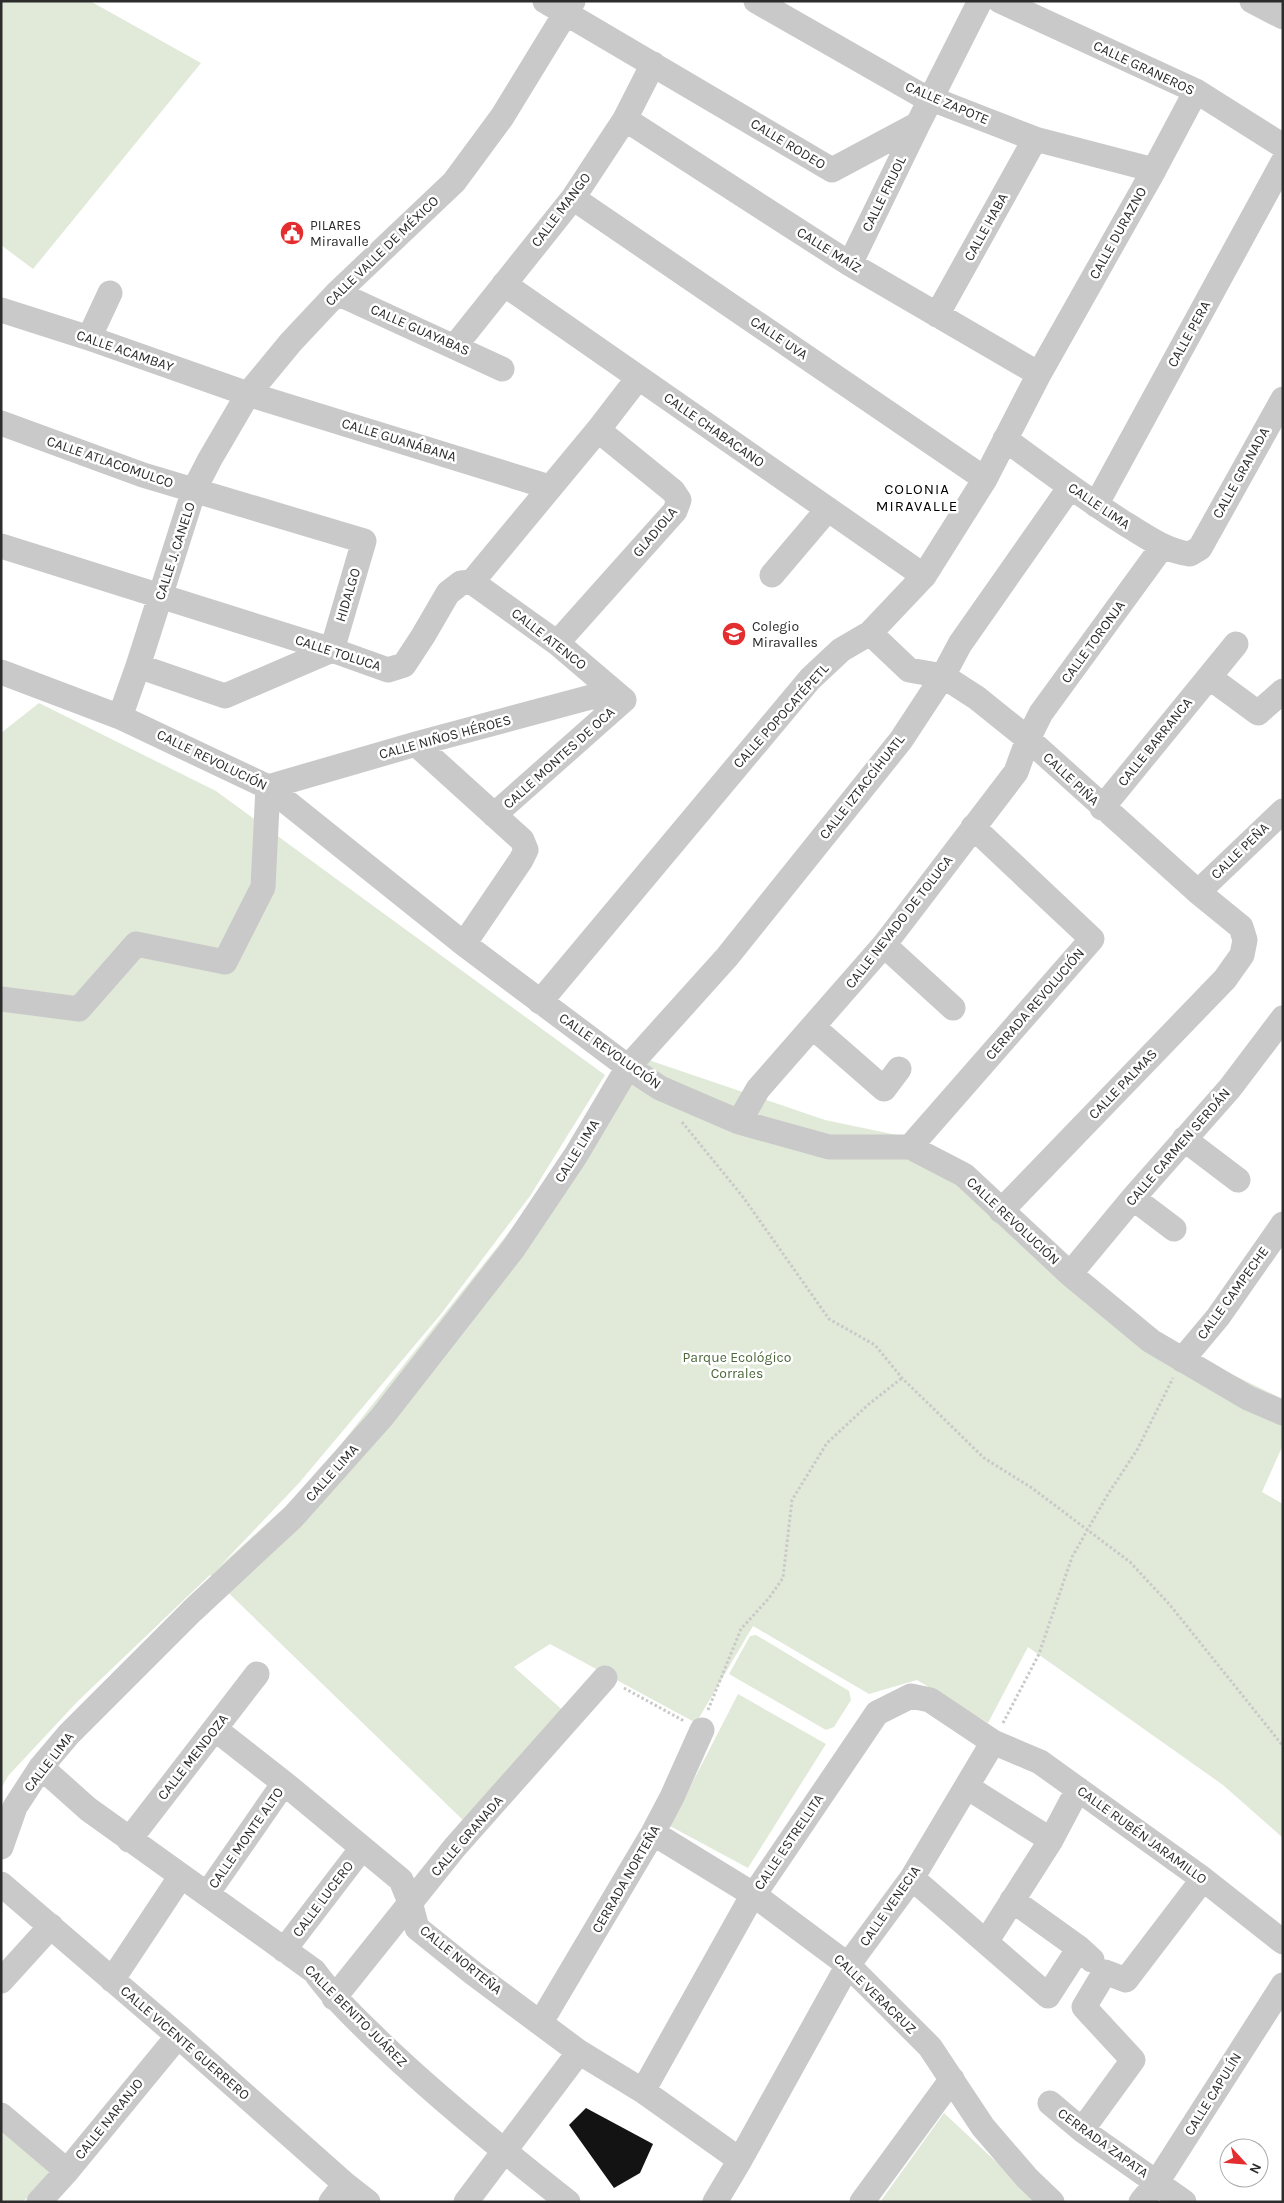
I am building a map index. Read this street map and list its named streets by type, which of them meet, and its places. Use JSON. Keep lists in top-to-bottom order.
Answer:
{
  "streets": {
    "street": [
      "CALLE GRANEROS",
      "CALLE ZAPOTE",
      "CALLE RODEO",
      "CALLE FRIJOL",
      "CALLE MANGO",
      "CALLE HABA",
      "CALLE DURAZNO",
      "CALLE MAÍZ",
      "CALLE VALLE DE MÉXICO",
      "CALLE GUAYABAS",
      "CALLE PERA",
      "CALLE UVA",
      "CALLE ACAMBAY",
      "CALLE CHABACANO",
      "CALLE GUANÁBANA",
      "CALLE ATLACOMULCO",
      "CALLE GRANADA",
      "CALLE LIMA",
      "GLADIOLA",
      "CALLE J. CANELO",
      "HIDALGO",
      "CALLE ATENCO",
      "CALLE TORONJA",
      "CALLE TOLUCA",
      "CALLE POPOCATÉPETL",
      "CALLE NIÑOS HÉROES",
      "CALLE BARRANCA",
      "CALLE MONTES DE OCA",
      "CALLE REVOLUCIÓN",
      "CALLE PIÑA",
      "CALLE IZTACCÍHUATL",
      "CALLE PEÑA",
      "CALLE NEVADO DE TOLUCA",
      "CERRADA REVOLUCIÓN",
      "CALLE PALMAS",
      "CALLE CARMEN SERDÁN",
      "CALLE CAMPECHE",
      "CALLE MENDOZA",
      "CALLE RUBÉN JARAMILLO",
      "CALLE MONTE ALTO",
      "CALLE ESTRELLITA",
      "CERRADA NORTEÑA",
      "CALLE LUCERO",
      "CALLE VENECIA",
      "CALLE NORTEÑA",
      "CALLE VERACRUZ",
      "CALLE BENITO JUÁREZ",
      "CALLE VICENTE GUERRERO",
      "CALLE CAPULÍN",
      "CALLE NARANJO",
      "CERRADA ZAPATA"
    ]
  },
  "crossings": [
    ["CALLE GRANEROS", "CALLE DURAZNO"],
    ["CALLE ZAPOTE", "CALLE HABA"],
    ["CALLE ZAPOTE", "CALLE DURAZNO"],
    ["CALLE RODEO", "CALLE FRIJOL"],
    ["CALLE RODEO", "CALLE MANGO"],
    ["CALLE RODEO", "CALLE VALLE DE MÉXICO"],
    ["CALLE FRIJOL", "CALLE MAÍZ"],
    ["CALLE MANGO", "CALLE MAÍZ"],
    ["CALLE MANGO", "CALLE GUAYABAS"],
    ["CALLE MANGO", "CALLE UVA"],
    ["CALLE MANGO", "CALLE CHABACANO"],
    ["CALLE HABA", "CALLE MAÍZ"],
    ["CALLE DURAZNO", "CALLE MAÍZ"],
    ["CALLE DURAZNO", "CALLE POPOCATÉPETL"],
    ["CALLE MAÍZ", "CALLE POPOCATÉPETL"],
    ["CALLE VALLE DE MÉXICO", "CALLE GUAYABAS"],
    ["CALLE VALLE DE MÉXICO", "CALLE ACAMBAY"],
    ["CALLE VALLE DE MÉXICO", "CALLE GUANÁBANA"],
    ["CALLE VALLE DE MÉXICO", "CALLE J. CANELO"],
    ["CALLE PERA", "CALLE LIMA"],
    ["CALLE UVA", "CALLE POPOCATÉPETL"],
    ["CALLE ACAMBAY", "CALLE GUANÁBANA"],
    ["CALLE ACAMBAY", "CALLE J. CANELO"],
    ["CALLE CHABACANO", "CALLE TOLUCA"],
    ["CALLE CHABACANO", "CALLE POPOCATÉPETL"],
    ["CALLE GUANÁBANA", "CALLE J. CANELO"],
    ["CALLE GUANÁBANA", "CALLE TOLUCA"],
    ["CALLE ATLACOMULCO", "CALLE J. CANELO"],
    ["CALLE ATLACOMULCO", "HIDALGO"],
    ["CALLE GRANADA", "CALLE LIMA"],
    ["CALLE GRANADA", "CALLE NORTEÑA"],
    ["CALLE GRANADA", "CALLE BENITO JUÁREZ"],
    ["CALLE LIMA", "CALLE TORONJA"],
    ["CALLE LIMA", "CALLE POPOCATÉPETL"],
    ["CALLE LIMA", "CALLE REVOLUCIÓN"],
    ["CALLE LIMA", "CALLE IZTACCÍHUATL"],
    ["CALLE LIMA", "CALLE BENITO JUÁREZ"],
    ["GLADIOLA", "CALLE ATENCO"],
    ["GLADIOLA", "CALLE TOLUCA"],
    ["CALLE J. CANELO", "CALLE TOLUCA"],
    ["CALLE J. CANELO", "CALLE REVOLUCIÓN"],
    ["HIDALGO", "CALLE TOLUCA"],
    ["CALLE ATENCO", "CALLE TOLUCA"],
    ["CALLE ATENCO", "CALLE NIÑOS HÉROES"],
    ["CALLE ATENCO", "CALLE MONTES DE OCA"],
    ["CALLE TORONJA", "CALLE PIÑA"],
    ["CALLE TORONJA", "CALLE NEVADO DE TOLUCA"],
    ["CALLE POPOCATÉPETL", "CALLE REVOLUCIÓN"],
    ["CALLE POPOCATÉPETL", "CALLE PIÑA"],
    ["CALLE NIÑOS HÉROES", "CALLE MONTES DE OCA"],
    ["CALLE NIÑOS HÉROES", "CALLE REVOLUCIÓN"],
    ["CALLE BARRANCA", "CALLE PIÑA"],
    ["CALLE REVOLUCIÓN", "CALLE IZTACCÍHUATL"],
    ["CALLE REVOLUCIÓN", "CALLE NEVADO DE TOLUCA"],
    ["CALLE REVOLUCIÓN", "CERRADA REVOLUCIÓN"],
    ["CALLE REVOLUCIÓN", "CALLE PALMAS"],
    ["CALLE REVOLUCIÓN", "CALLE CARMEN SERDÁN"],
    ["CALLE REVOLUCIÓN", "CALLE CAMPECHE"],
    ["CALLE PIÑA", "CALLE IZTACCÍHUATL"],
    ["CALLE PIÑA", "CALLE PEÑA"],
    ["CALLE PIÑA", "CALLE NEVADO DE TOLUCA"],
    ["CALLE PIÑA", "CALLE PALMAS"],
    ["CALLE NEVADO DE TOLUCA", "CERRADA REVOLUCIÓN"],
    ["CALLE MENDOZA", "CALLE NORTEÑA"],
    ["CALLE MENDOZA", "CALLE BENITO JUÁREZ"],
    ["CALLE RUBÉN JARAMILLO", "CALLE ESTRELLITA"],
    ["CALLE RUBÉN JARAMILLO", "CALLE VENECIA"],
    ["CALLE MONTE ALTO", "CALLE NORTEÑA"],
    ["CALLE MONTE ALTO", "CALLE BENITO JUÁREZ"],
    ["CALLE ESTRELLITA", "CALLE VENECIA"],
    ["CALLE ESTRELLITA", "CALLE NORTEÑA"],
    ["CALLE ESTRELLITA", "CALLE VERACRUZ"],
    ["CERRADA NORTEÑA", "CALLE NORTEÑA"],
    ["CERRADA NORTEÑA", "CALLE VERACRUZ"],
    ["CALLE LUCERO", "CALLE NORTEÑA"],
    ["CALLE LUCERO", "CALLE BENITO JUÁREZ"],
    ["CALLE VENECIA", "CALLE NORTEÑA"],
    ["CALLE VENECIA", "CALLE VERACRUZ"],
    ["CALLE VICENTE GUERRERO", "CALLE NARANJO"],
    ["CALLE CAPULÍN", "CERRADA ZAPATA"]
  ],
  "districts": ["COLONIA MIRAVALLE"],
  "parks": ["Parque Ecológico Corrales"],
  "places": {
    "public building": ["PILARES Miravalle"],
    "school or university": ["Colegio Miravalles"]
  },
  "north": "bottom right"
}
